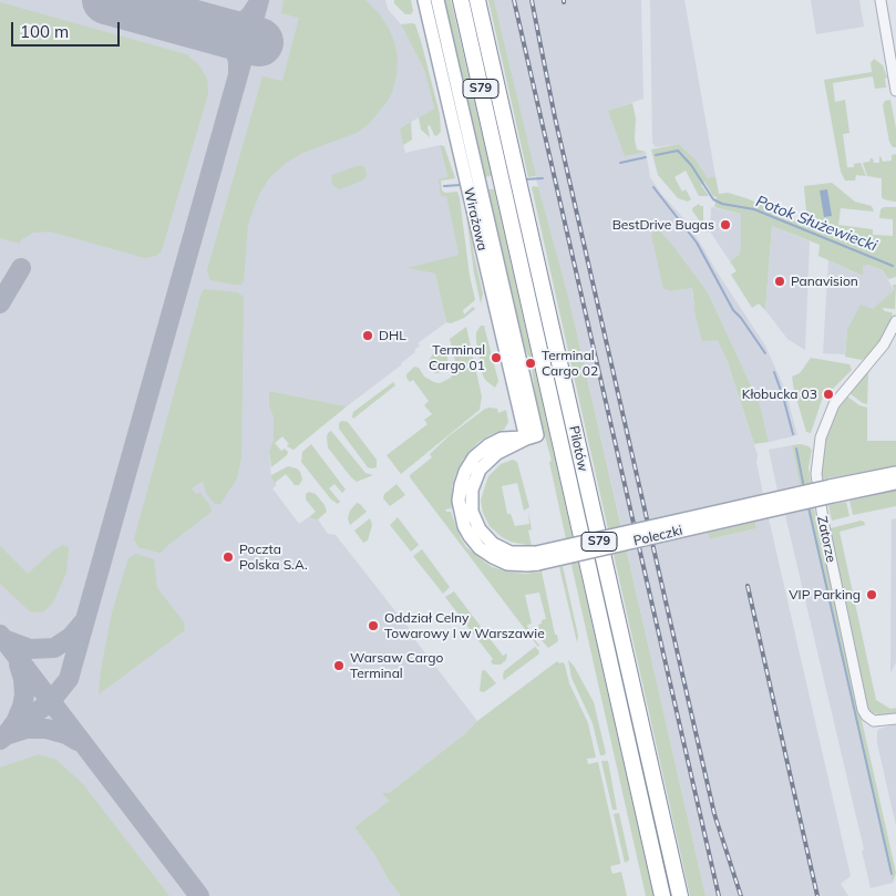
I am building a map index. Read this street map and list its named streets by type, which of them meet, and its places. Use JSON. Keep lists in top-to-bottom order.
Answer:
{
  "streets": {
    "highway": ["S79", "Pilotów"],
    "main road": ["Wirażowa", "Poleczki"],
    "street": ["Zatorze"]
  },
  "crossings": [
    ["Wirażowa", "Poleczki"]
  ],
  "water": ["Potok Służewiecki"],
  "places": [
    "BestDrive Bugas",
    "Panavision",
    "DHL",
    "Terminal Cargo 01",
    "Terminal Cargo 02",
    "Kłobucka 03",
    "Poczta Polska S.A.",
    "VIP Parking",
    "Oddział Celny Towarowy I w Warszawie",
    "Warsaw Cargo Terminal"
  ],
  "scale_bar": "100 m"
}
